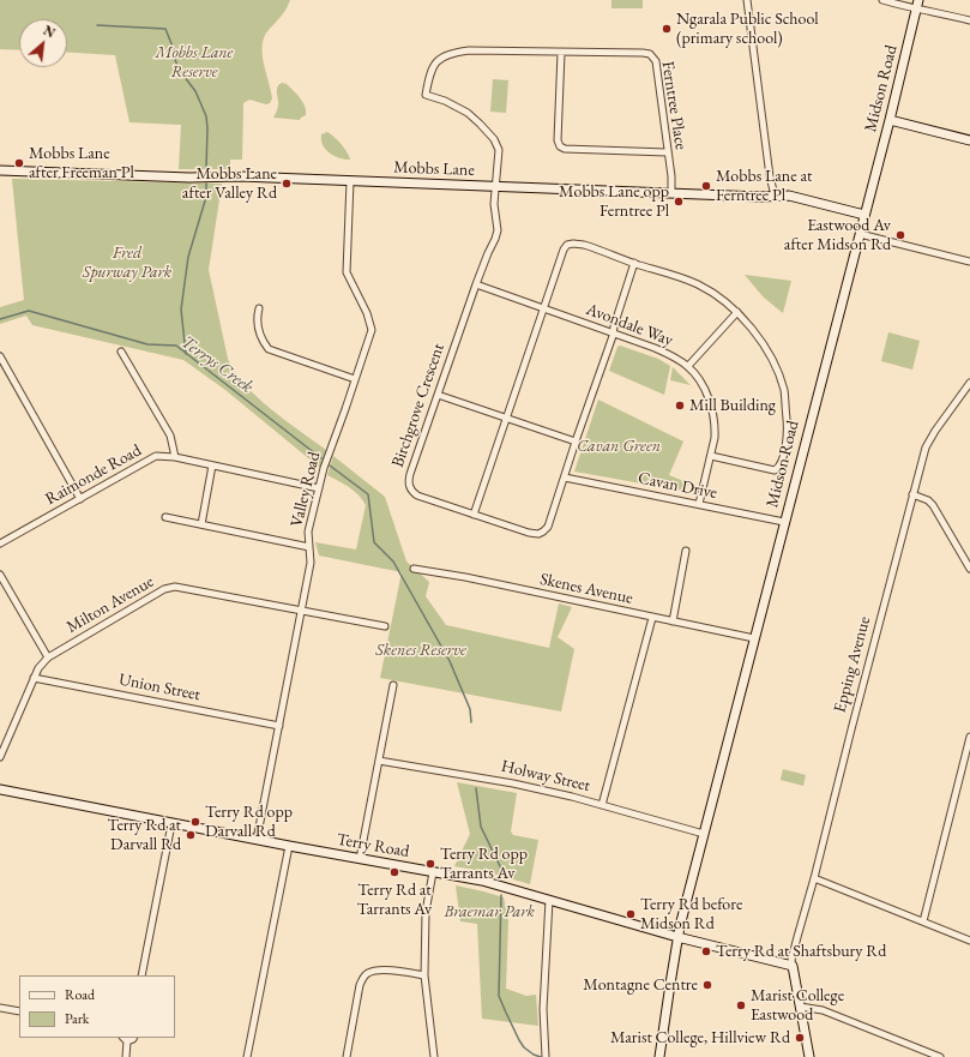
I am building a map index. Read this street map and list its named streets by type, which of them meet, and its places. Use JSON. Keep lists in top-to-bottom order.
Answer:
{
  "streets": {
    "street": [
      "Midson Road",
      "Ferntree Place",
      "Mobbs Lane",
      "Avondale Way",
      "Birchgrove Crescent",
      "Raimonde Road",
      "Cavan Drive",
      "Valley Road",
      "Skenes Avenue",
      "Milton Avenue",
      "Epping Avenue",
      "Union Street",
      "Holway Street",
      "Terry Road"
    ]
  },
  "crossings": [
    ["Midson Road", "Mobbs Lane"],
    ["Midson Road", "Cavan Drive"],
    ["Midson Road", "Skenes Avenue"],
    ["Midson Road", "Holway Street"],
    ["Midson Road", "Terry Road"],
    ["Ferntree Place", "Mobbs Lane"],
    ["Ferntree Place", "Birchgrove Crescent"],
    ["Mobbs Lane", "Birchgrove Crescent"],
    ["Mobbs Lane", "Valley Road"],
    ["Avondale Way", "Birchgrove Crescent"],
    ["Avondale Way", "Cavan Drive"],
    ["Birchgrove Crescent", "Cavan Drive"],
    ["Raimonde Road", "Valley Road"],
    ["Valley Road", "Milton Avenue"],
    ["Valley Road", "Union Street"],
    ["Valley Road", "Terry Road"],
    ["Milton Avenue", "Union Street"],
    ["Epping Avenue", "Terry Road"]
  ],
  "water": ["Terrys Creek"],
  "parks": [
    "Mobbs Lane Reserve",
    "Fred Spurway Park",
    "Cavan Green",
    "Skenes Reserve",
    "Braemar Park"
  ],
  "places": [
    "Ngarala Public School (primary school)",
    "Mobbs Lane after Freeman Pl",
    "Mobbs Lane after Valley Rd",
    "Mobbs Lane at Ferntree Pl",
    "Mobbs Lane opp Ferntree Pl",
    "Eastwood Av after Midson Rd",
    "Mill Building",
    "Terry Rd opp Darvall Rd",
    "Terry Rd at Darvall Rd",
    "Terry Rd opp Tarrants Av",
    "Terry Rd at Tarrants Av",
    "Terry Rd before Midson Rd",
    "Terry Rd at Shaftsbury Rd",
    "Montagne Centre",
    "Marist College Eastwood",
    "Marist College, Hillview Rd"
  ],
  "legend": ["Road", "Park"],
  "north": "top right"
}
